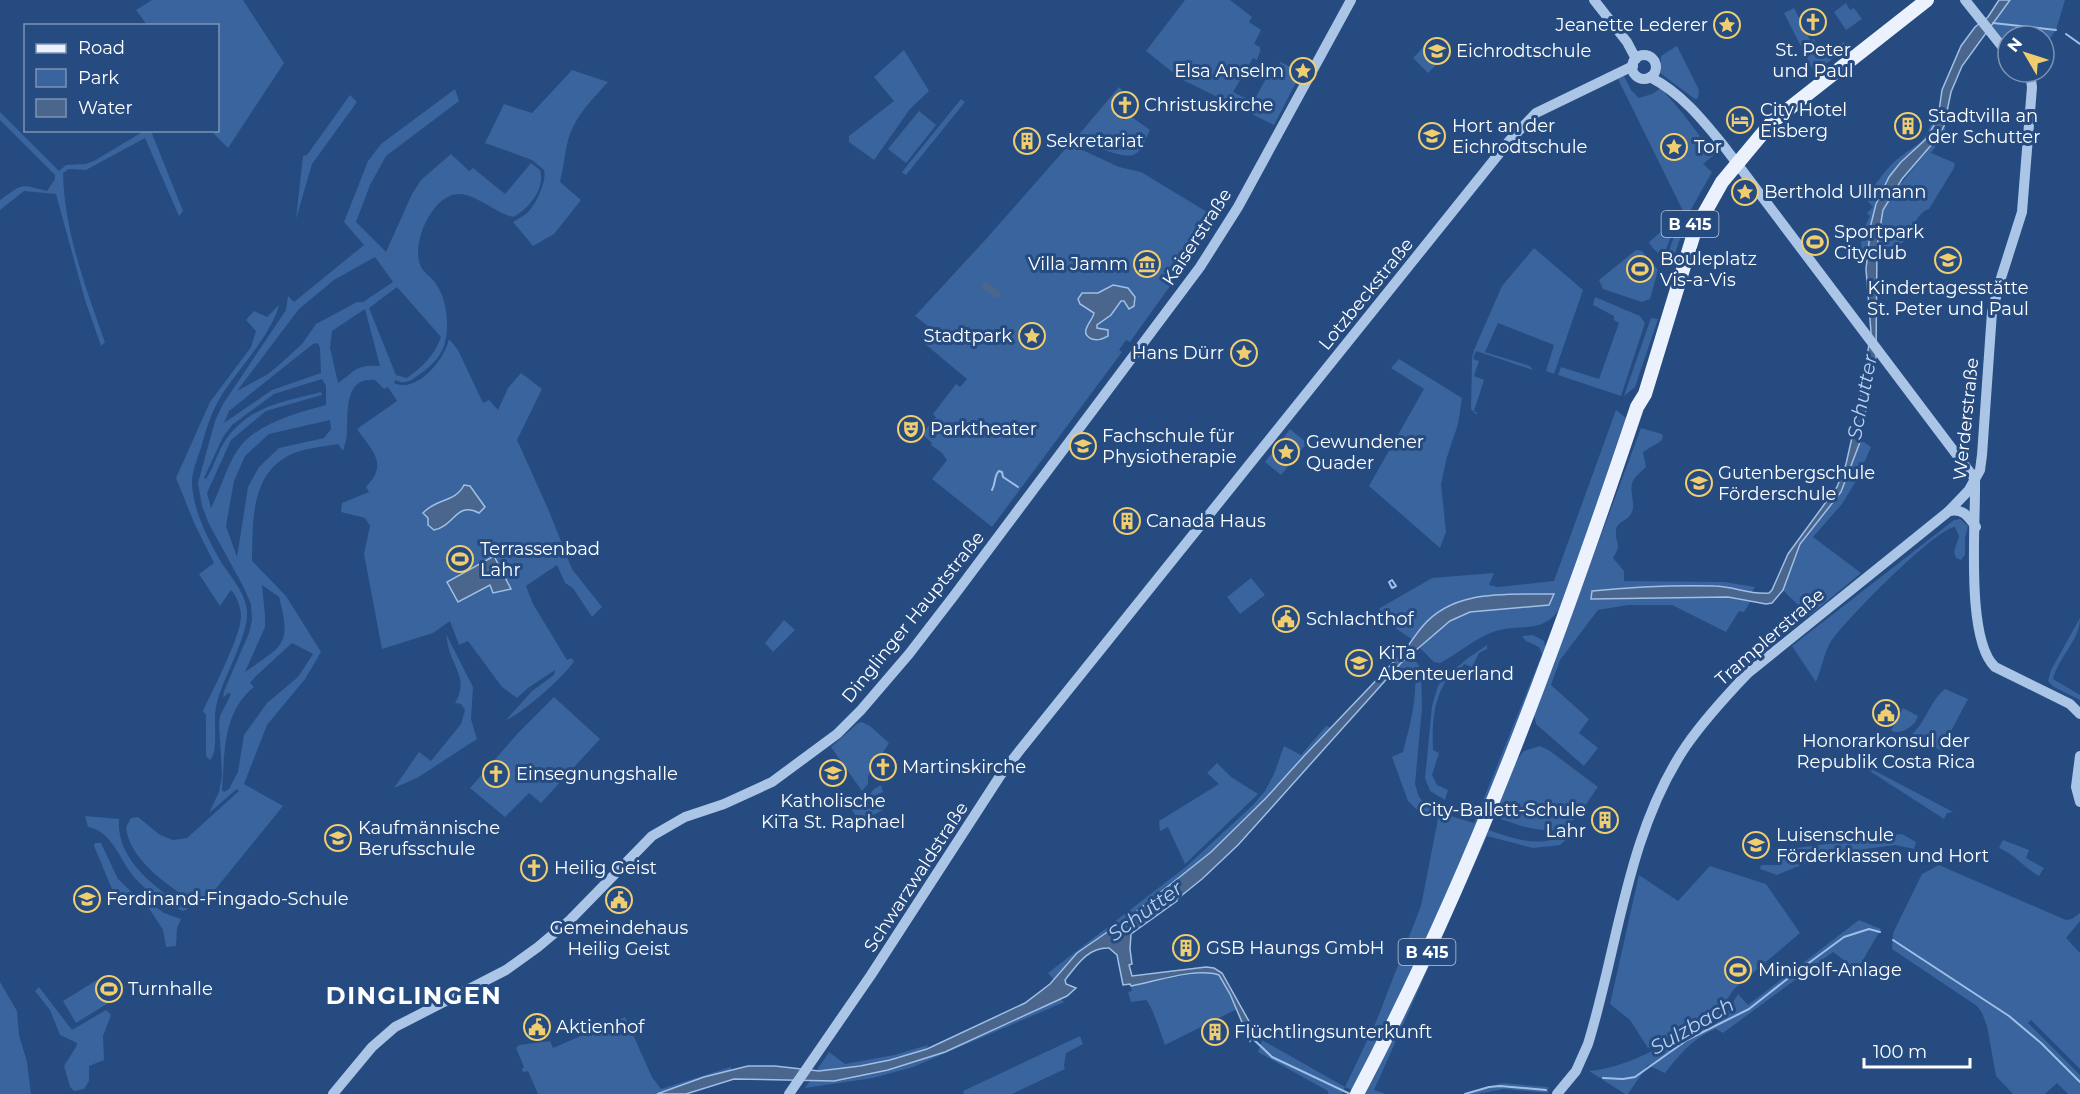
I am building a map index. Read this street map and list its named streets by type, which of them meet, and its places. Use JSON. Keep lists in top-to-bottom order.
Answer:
{
  "streets": {
    "main road": ["B 415"],
    "street": [
      "Kaiserstraße",
      "Lotzbeckstraße",
      "Werderstraße",
      "Dinglinger Hauptstraße",
      "Tramplerstraße",
      "Schwarzwaldstraße"
    ]
  },
  "crossings": [
    ["Kaiserstraße", "Dinglinger Hauptstraße"],
    ["Lotzbeckstraße", "Schwarzwaldstraße"],
    ["Werderstraße", "Tramplerstraße"]
  ],
  "districts": ["DINGLINGEN"],
  "water": ["Schutter", "Sulzbach"],
  "places": {
    "church": [
      "St. Peter und Paul",
      "Christuskirche",
      "Martinskirche",
      "Einsegnungshalle",
      "Heilig Geist"
    ],
    "place": [
      "Jeanette Lederer",
      "Elsa Anselm",
      "Tor",
      "Berthold Ullmann",
      "Stadtpark",
      "Hans Dürr",
      "Gewundener Quader"
    ],
    "school or university": [
      "Eichrodtschule",
      "Hort an der Eichrodtschule",
      "Kindertagesstätte St. Peter und Paul",
      "Fachschule für Physiotherapie",
      "Gutenbergschule Förderschule",
      "KiTa Abenteuerland",
      "Katholische KiTa St. Raphael",
      "Kaufmännische Berufsschule",
      "Luisenschule Förderklassen und Hort",
      "Ferdinand-Fingado-Schule"
    ],
    "hotel": ["City Hotel Eisberg"],
    "building": [
      "Stadtvilla an der Schutter",
      "Sekretariat",
      "Canada Haus",
      "City-Ballett-Schule Lahr",
      "GSB Haungs GmbH",
      "Flüchtlingsunterkunft"
    ],
    "sports": [
      "Sportpark Cityclub",
      "Bouleplatz Vis-a-Vis",
      "Terrassenbad Lahr",
      "Minigolf-Anlage",
      "Turnhalle"
    ],
    "museum": ["Villa Jamm"],
    "theatre": ["Parktheater"],
    "public building": [
      "Schlachthof",
      "Honorarkonsul der Republik Costa Rica",
      "Gemeindehaus Heilig Geist",
      "Aktienhof"
    ]
  },
  "legend": ["Road", "Park", "Water"],
  "scale_bar": "100 m",
  "north": "top left"
}
